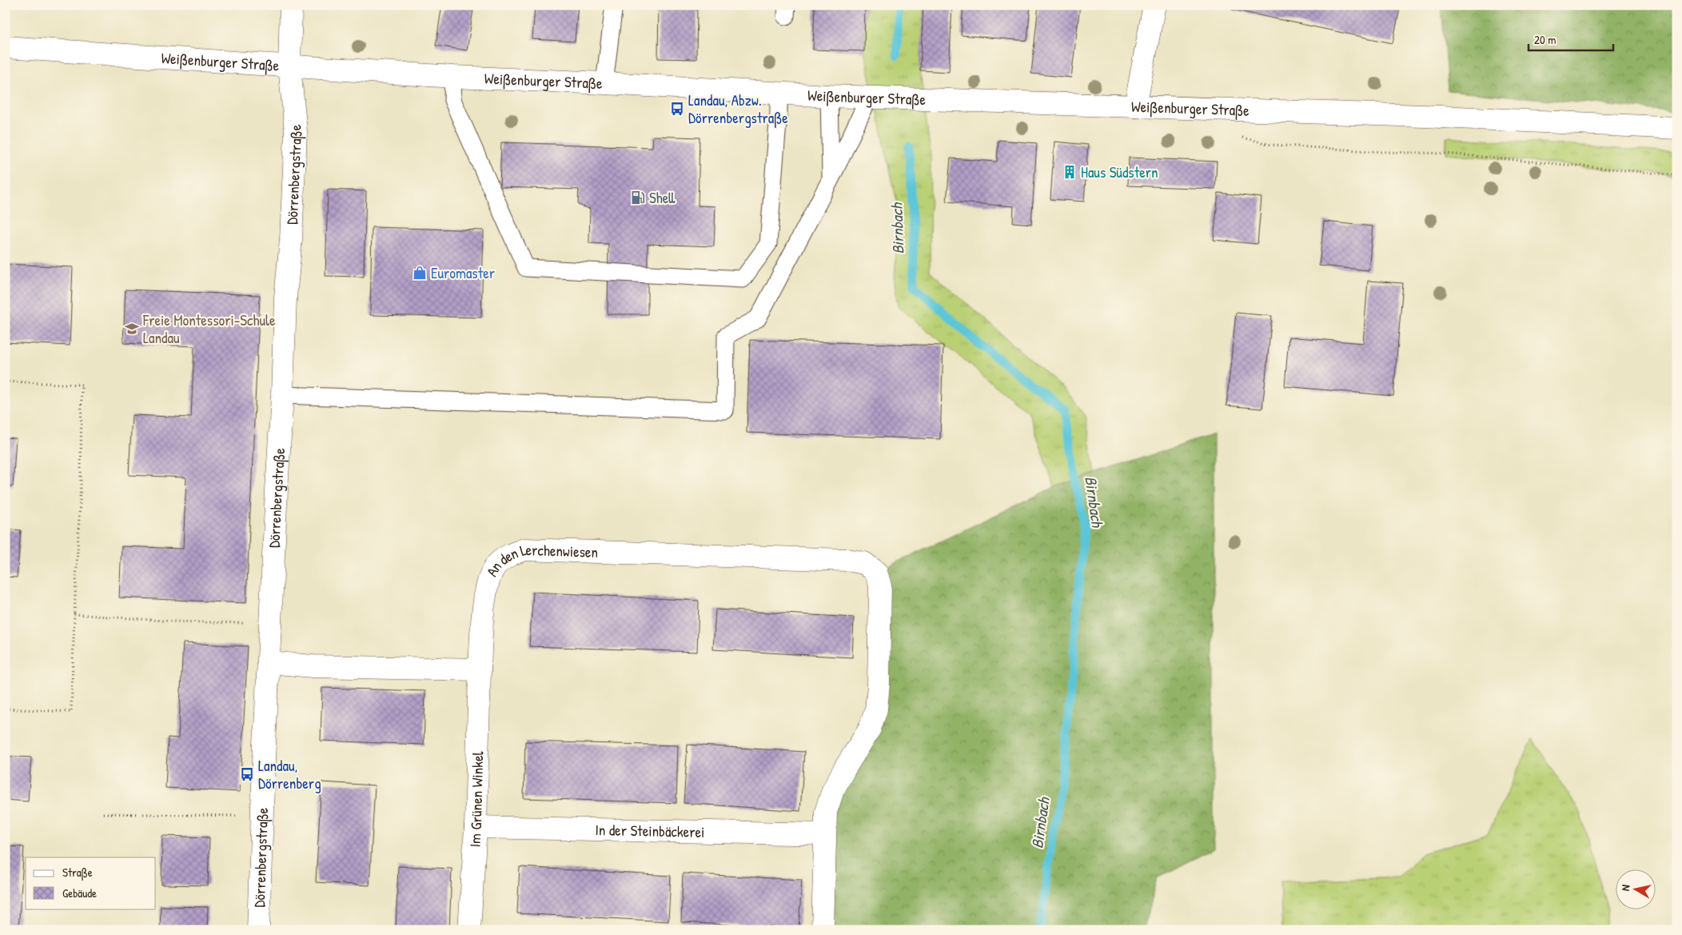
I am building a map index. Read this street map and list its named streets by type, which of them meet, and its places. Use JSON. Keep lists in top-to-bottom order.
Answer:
{
  "streets": {
    "street": [
      "Weißenburger Straße",
      "Dörrenbergstraße",
      "An den Lerchenwiesen",
      "Im Grünen Winkel",
      "In der Steinbäckerei"
    ]
  },
  "crossings": [
    ["Weißenburger Straße", "Dörrenbergstraße"],
    ["An den Lerchenwiesen", "Im Grünen Winkel"],
    ["An den Lerchenwiesen", "In der Steinbäckerei"],
    ["Im Grünen Winkel", "In der Steinbäckerei"]
  ],
  "water": ["Birnbach"],
  "places": {
    "bus stop": ["Landau, Abzw. Dörrenbergstraße", "Landau, Dörrenberg"],
    "building": ["Haus Südstern"],
    "fuel station": ["Shell"],
    "shop": ["Euromaster"],
    "school or university": ["Freie Montessori-Schule Landau"]
  },
  "legend": ["Straße", "Gebäude"],
  "scale_bar": "20 m",
  "north": "left"
}
